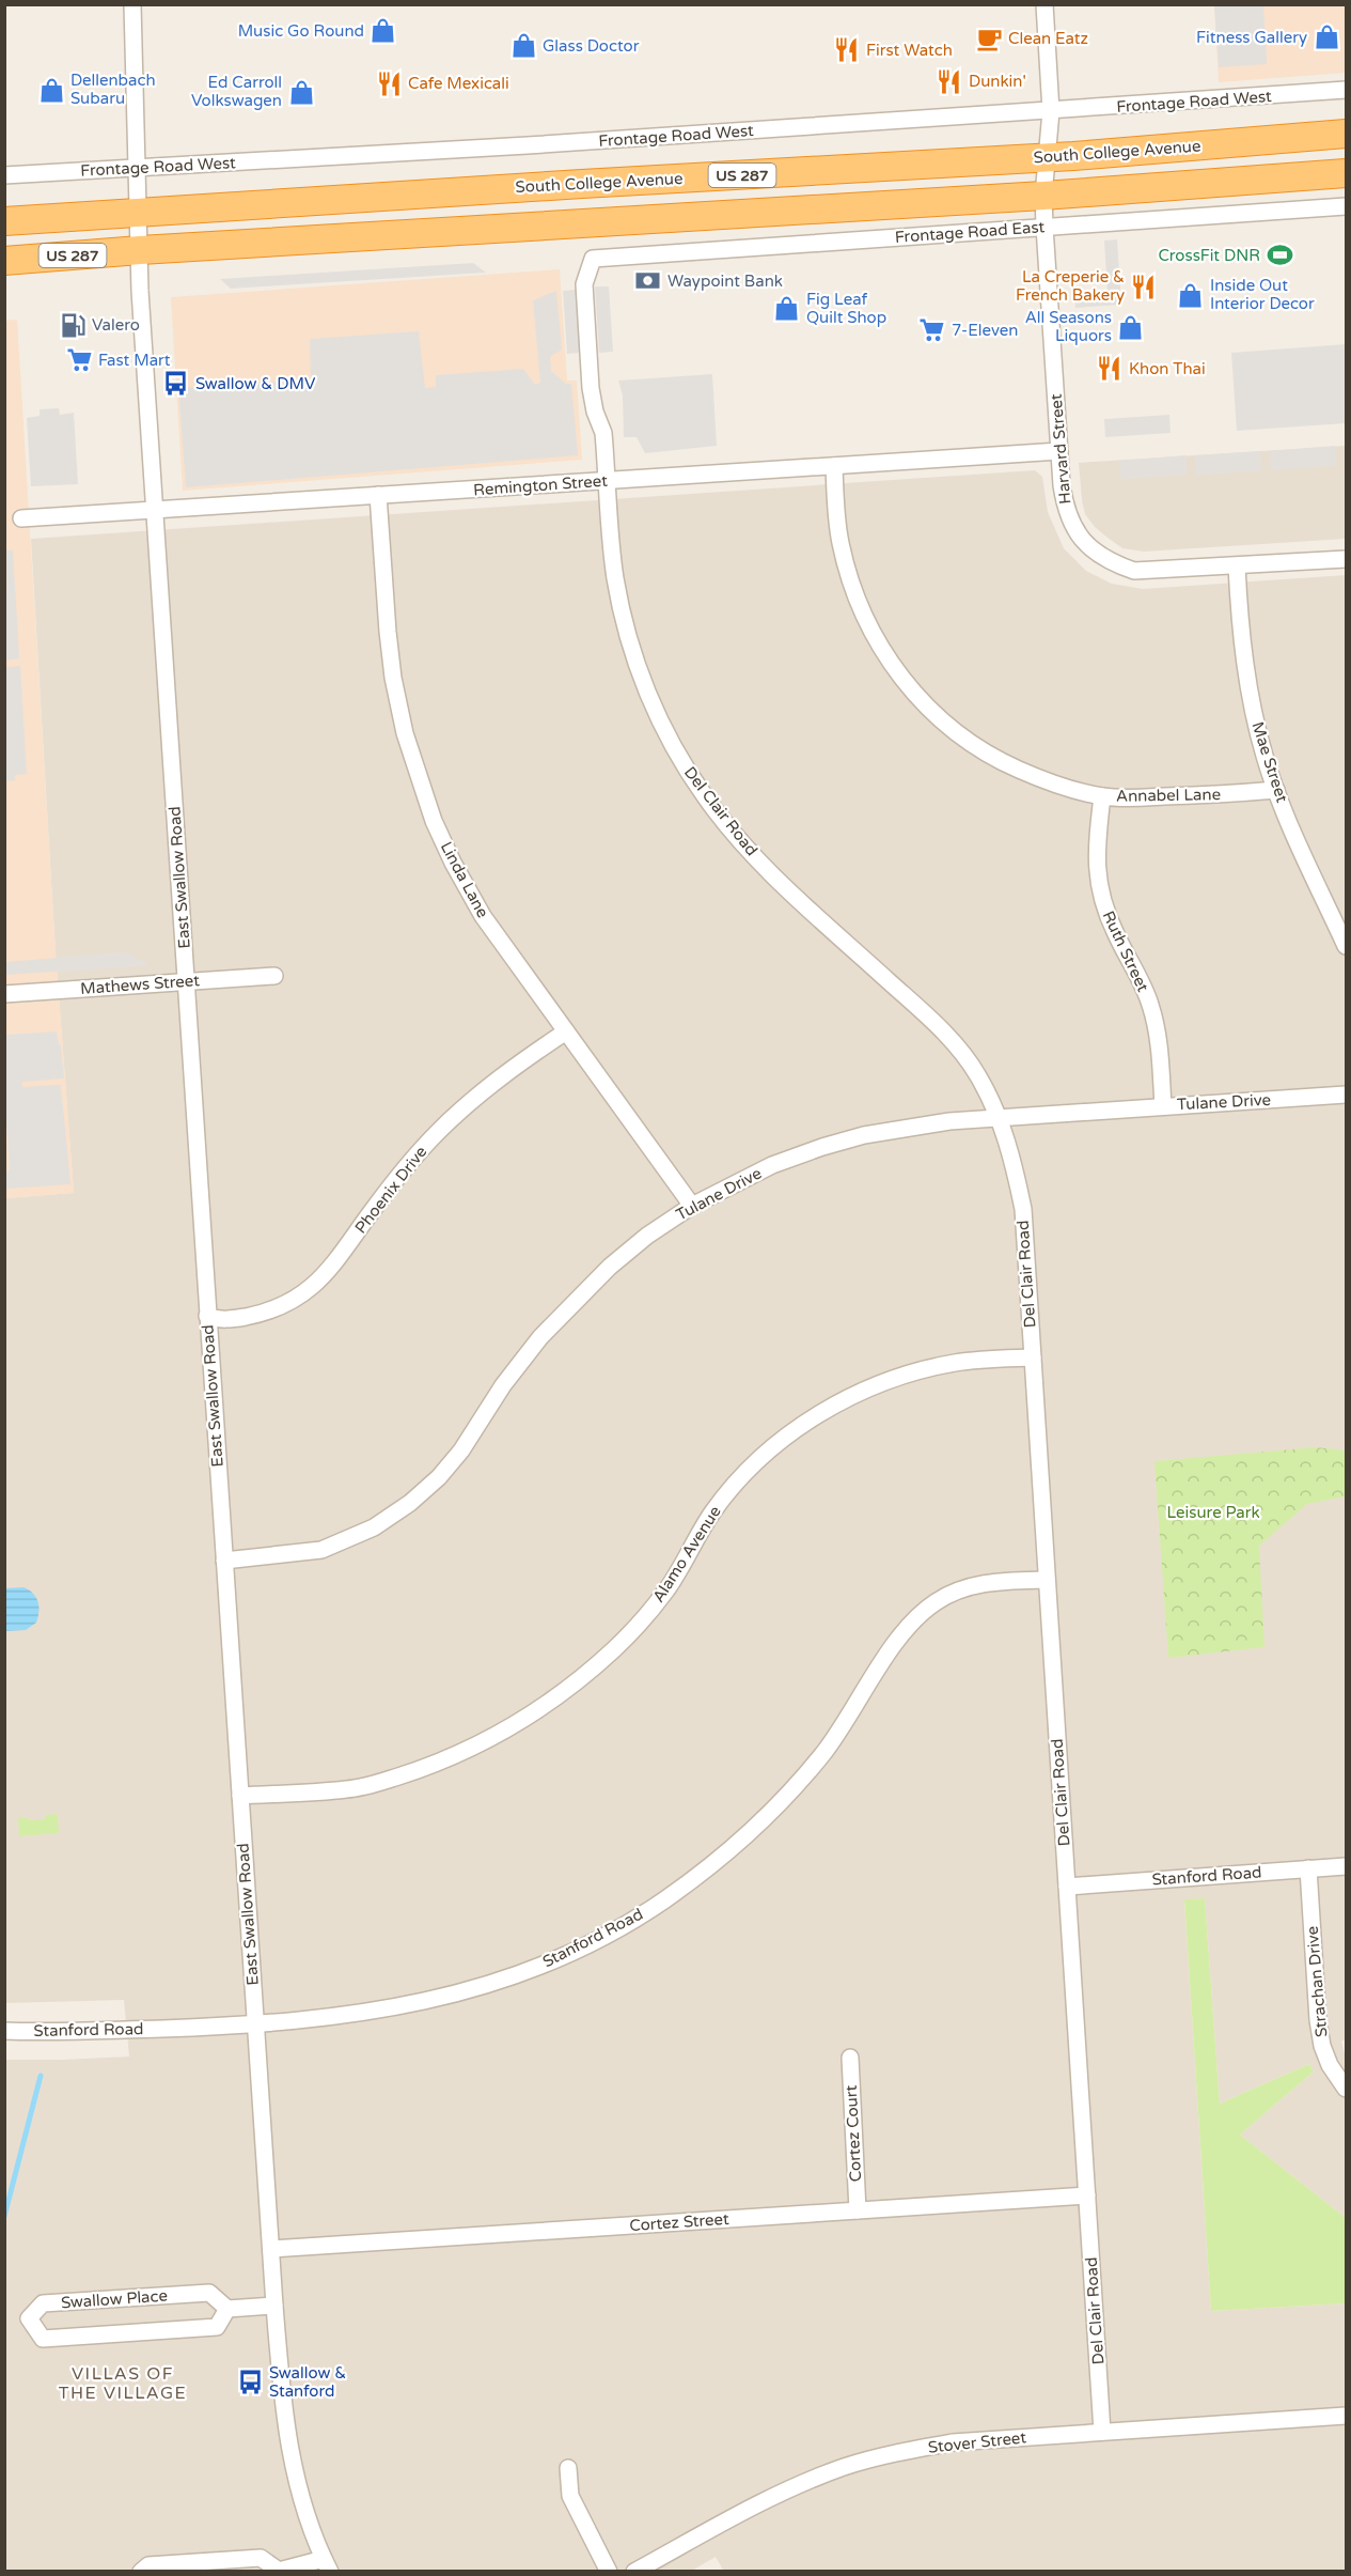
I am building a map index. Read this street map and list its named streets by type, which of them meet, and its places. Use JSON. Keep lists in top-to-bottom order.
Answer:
{
  "streets": {
    "highway": ["South College Avenue", "US 287"],
    "street": [
      "Frontage Road West",
      "Frontage Road East",
      "Harvard Street",
      "Remington Street",
      "Mae Street",
      "Annabel Lane",
      "Del Clair Road",
      "East Swallow Road",
      "Linda Lane",
      "Ruth Street",
      "Mathews Street",
      "Tulane Drive",
      "Phoenix Drive",
      "Alamo Avenue",
      "Stanford Road",
      "Strachan Drive",
      "Cortez Court",
      "Cortez Street",
      "Swallow Place",
      "Stover Street"
    ]
  },
  "crossings": [
    ["Frontage Road West", "Harvard Street"],
    ["Frontage Road West", "East Swallow Road"],
    ["South College Avenue", "Harvard Street"],
    ["South College Avenue", "East Swallow Road"],
    ["US 287", "Harvard Street"],
    ["US 287", "East Swallow Road"],
    ["Frontage Road East", "Harvard Street"],
    ["Frontage Road East", "Del Clair Road"],
    ["Harvard Street", "Remington Street"],
    ["Harvard Street", "Mae Street"],
    ["Remington Street", "Annabel Lane"],
    ["Remington Street", "Del Clair Road"],
    ["Remington Street", "East Swallow Road"],
    ["Remington Street", "Linda Lane"],
    ["Mae Street", "Annabel Lane"],
    ["Annabel Lane", "Ruth Street"],
    ["Del Clair Road", "Tulane Drive"],
    ["Del Clair Road", "Alamo Avenue"],
    ["Del Clair Road", "Stanford Road"],
    ["Del Clair Road", "Cortez Street"],
    ["Del Clair Road", "Stover Street"],
    ["East Swallow Road", "Mathews Street"],
    ["East Swallow Road", "Tulane Drive"],
    ["East Swallow Road", "Phoenix Drive"],
    ["East Swallow Road", "Alamo Avenue"],
    ["East Swallow Road", "Stanford Road"],
    ["East Swallow Road", "Cortez Street"],
    ["Linda Lane", "Tulane Drive"],
    ["Linda Lane", "Phoenix Drive"],
    ["Ruth Street", "Tulane Drive"],
    ["Stanford Road", "Strachan Drive"],
    ["Cortez Court", "Cortez Street"]
  ],
  "districts": ["VILLAS OF THE VILLAGE"],
  "parks": ["Leisure Park"],
  "places": {
    "shop": [
      "Music Go Round",
      "Fitness Gallery",
      "Glass Doctor",
      "Dellenbach Subaru",
      "Ed Carroll Volkswagen",
      "Inside Out Interior Decor",
      "Fig Leaf Quilt Shop",
      "All Seasons Liquors"
    ],
    "cafe": ["Clean Eatz"],
    "restaurant": [
      "First Watch",
      "Dunkin'",
      "Cafe Mexicali",
      "La Creperie & French Bakery",
      "Khon Thai"
    ],
    "sports": ["CrossFit DNR"],
    "bank": ["Waypoint Bank"],
    "fuel station": ["Valero"],
    "supermarket": ["7-Eleven", "Fast Mart"],
    "bus stop": ["Swallow & DMV", "Swallow & Stanford"]
  }
}
